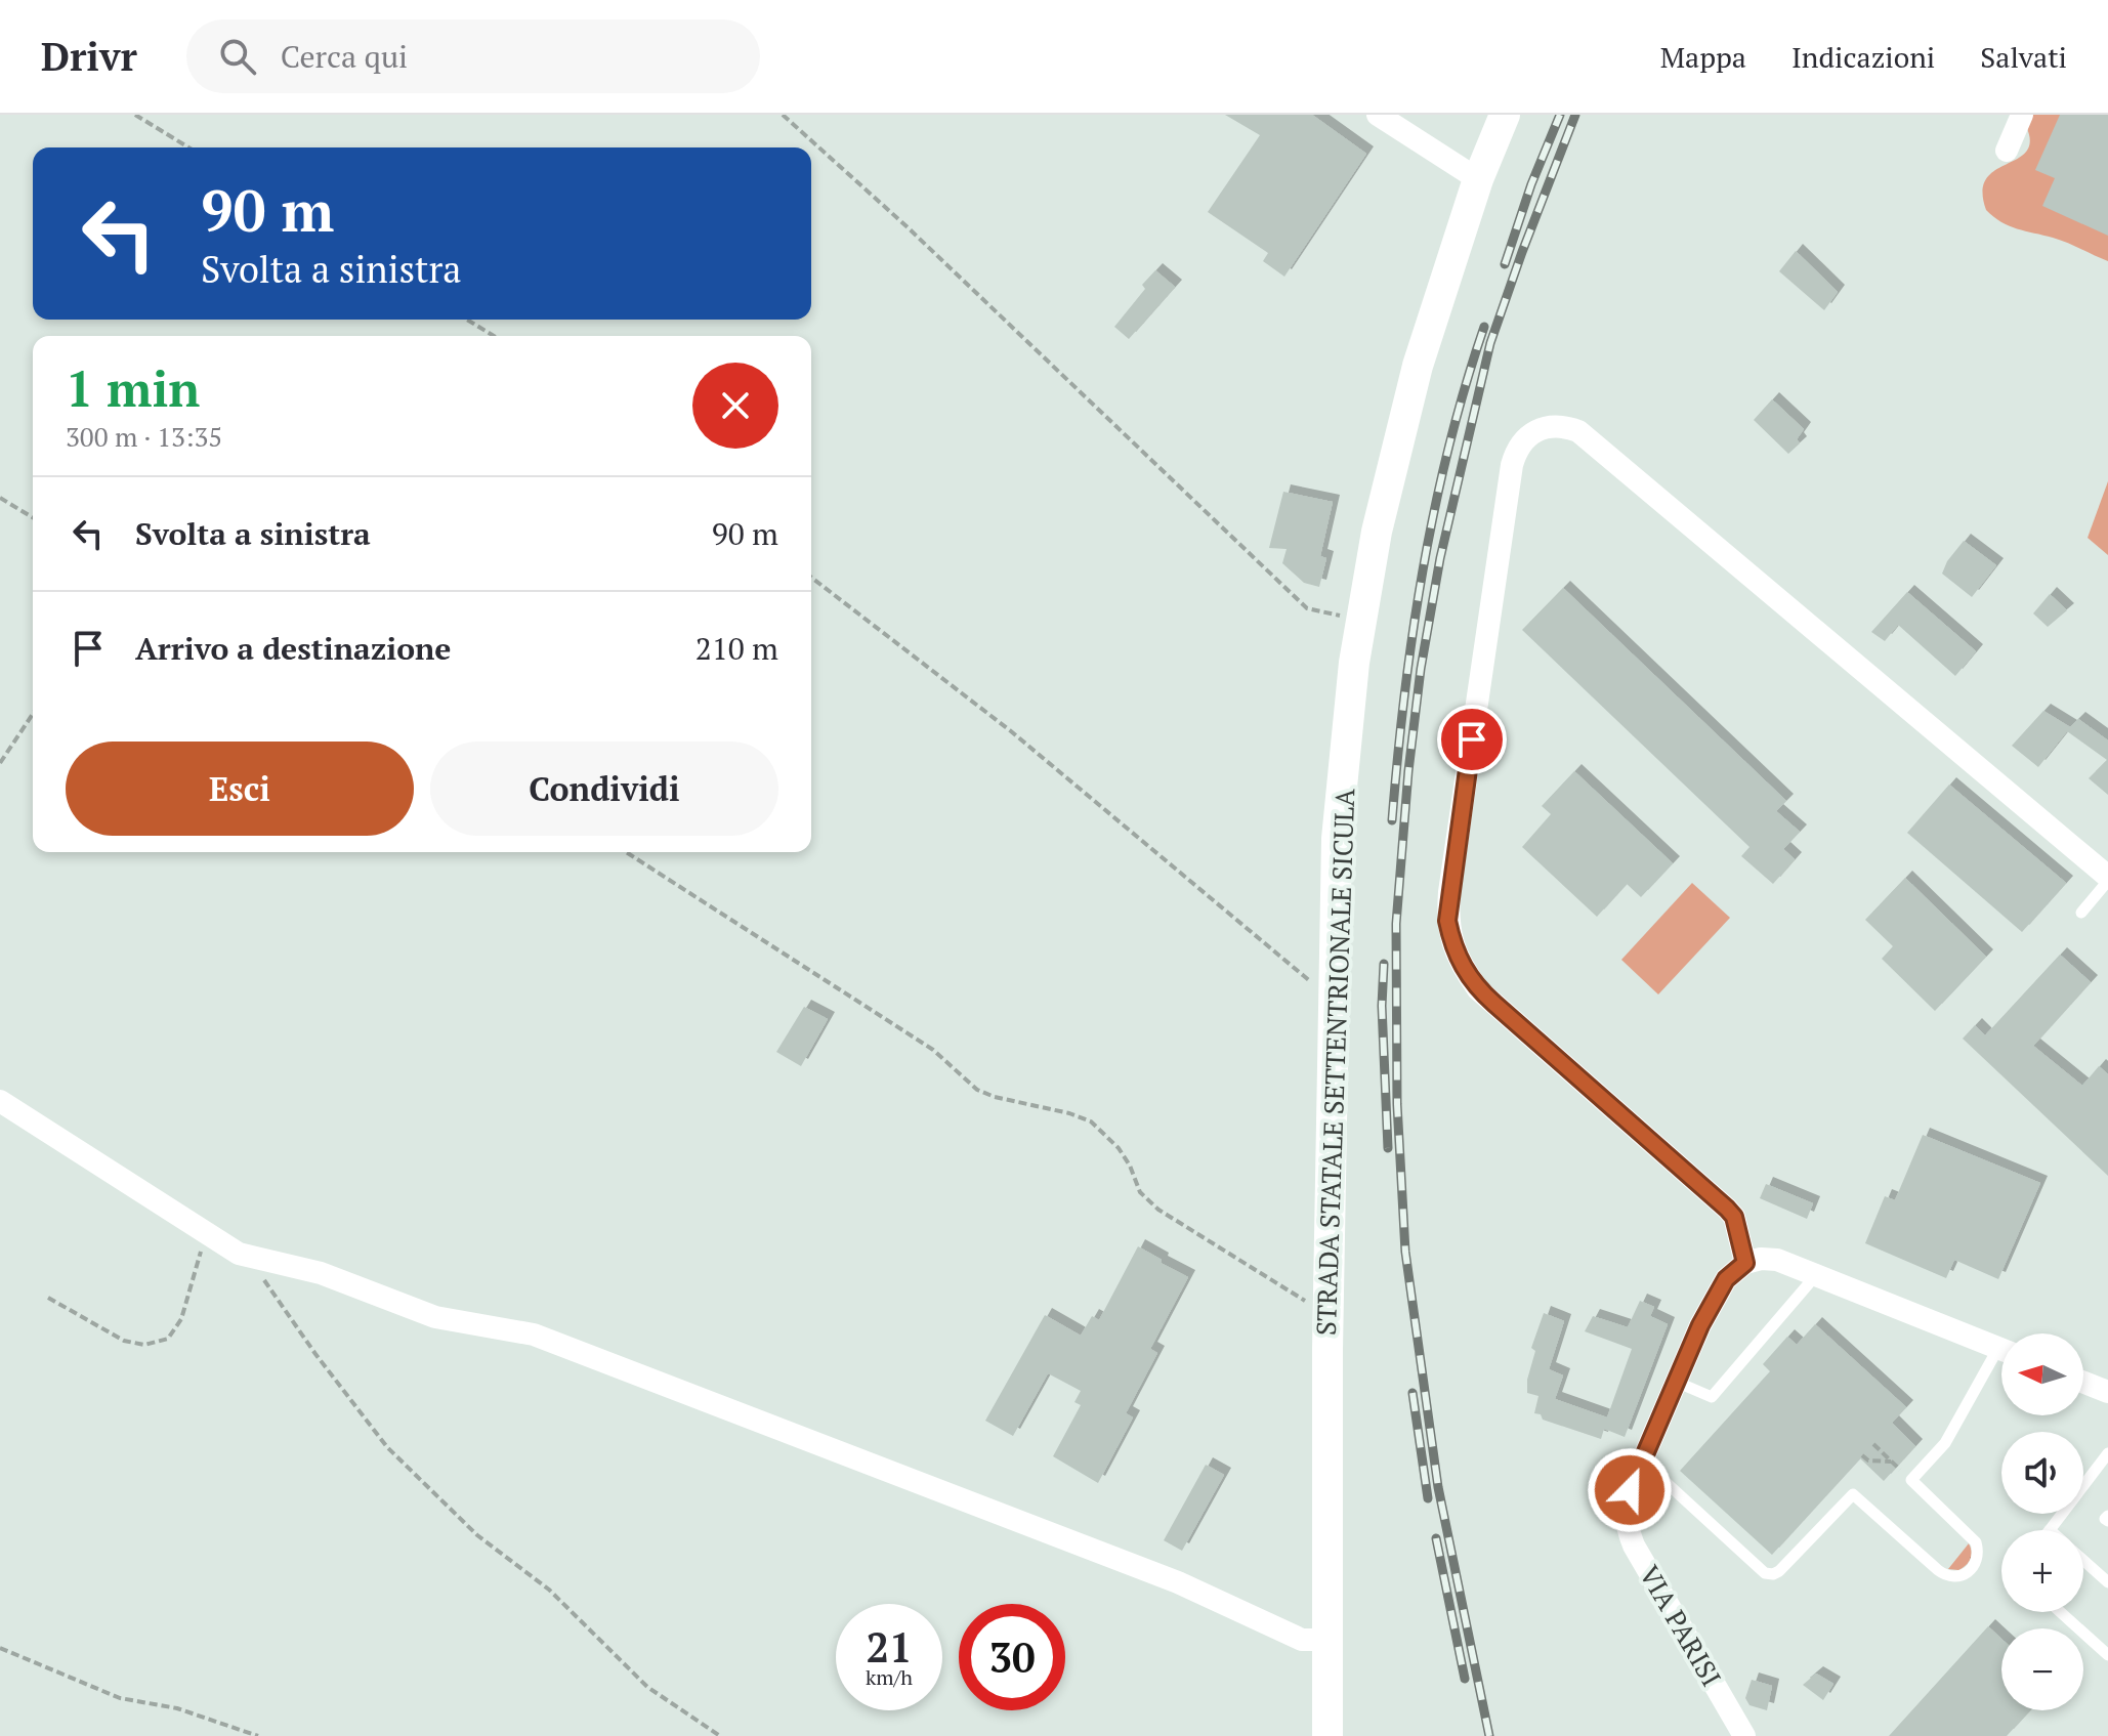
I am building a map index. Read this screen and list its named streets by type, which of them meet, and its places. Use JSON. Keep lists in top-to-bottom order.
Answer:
{
  "streets": {
    "main road": ["STRADA STATALE SETTENTRIONALE SICULA"],
    "street": ["VIA PARISI"]
  },
  "north": "left",
  "page": {
    "header": "Drivr",
    "search": "Cerca qui",
    "nav": ["Mappa", "Indicazioni", "Salvati"],
    "turn": ["90 m", "Svolta a sinistra"],
    "heading": ["1 min", "300 m · 13:35"],
    "list": [
      {
        "name": "Svolta a sinistra",
        "value": "90 m"
      },
      {
        "name": "Arrivo a destinazione",
        "value": "210 m"
      }
    ],
    "buttons": ["Esci", "Condividi"],
    "map_buttons": ["+", "−"],
    "speed": "21 km/h",
    "limit": "30"
  }
}
